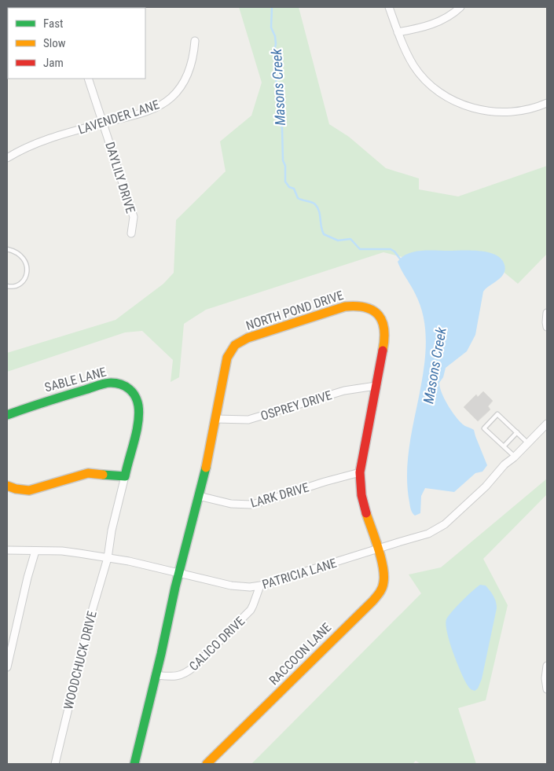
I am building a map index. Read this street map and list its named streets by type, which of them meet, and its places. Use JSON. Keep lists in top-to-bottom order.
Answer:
{
  "streets": {
    "street": [
      "LAVENDER LANE",
      "DAYLILY DRIVE",
      "NORTH POND DRIVE",
      "SABLE LANE",
      "OSPREY DRIVE",
      "LARK DRIVE",
      "PATRICIA LANE",
      "CALICO DRIVE",
      "RACCOON LANE",
      "WOODCHUCK DRIVE"
    ]
  },
  "crossings": [
    ["LAVENDER LANE", "DAYLILY DRIVE"],
    ["NORTH POND DRIVE", "OSPREY DRIVE"],
    ["NORTH POND DRIVE", "LARK DRIVE"],
    ["NORTH POND DRIVE", "PATRICIA LANE"],
    ["NORTH POND DRIVE", "RACCOON LANE"],
    ["SABLE LANE", "PATRICIA LANE"],
    ["SABLE LANE", "WOODCHUCK DRIVE"],
    ["PATRICIA LANE", "CALICO DRIVE"],
    ["PATRICIA LANE", "RACCOON LANE"],
    ["PATRICIA LANE", "WOODCHUCK DRIVE"]
  ],
  "water": ["Masons Creek"],
  "legend": ["Fast", "Slow", "Jam"]
}
